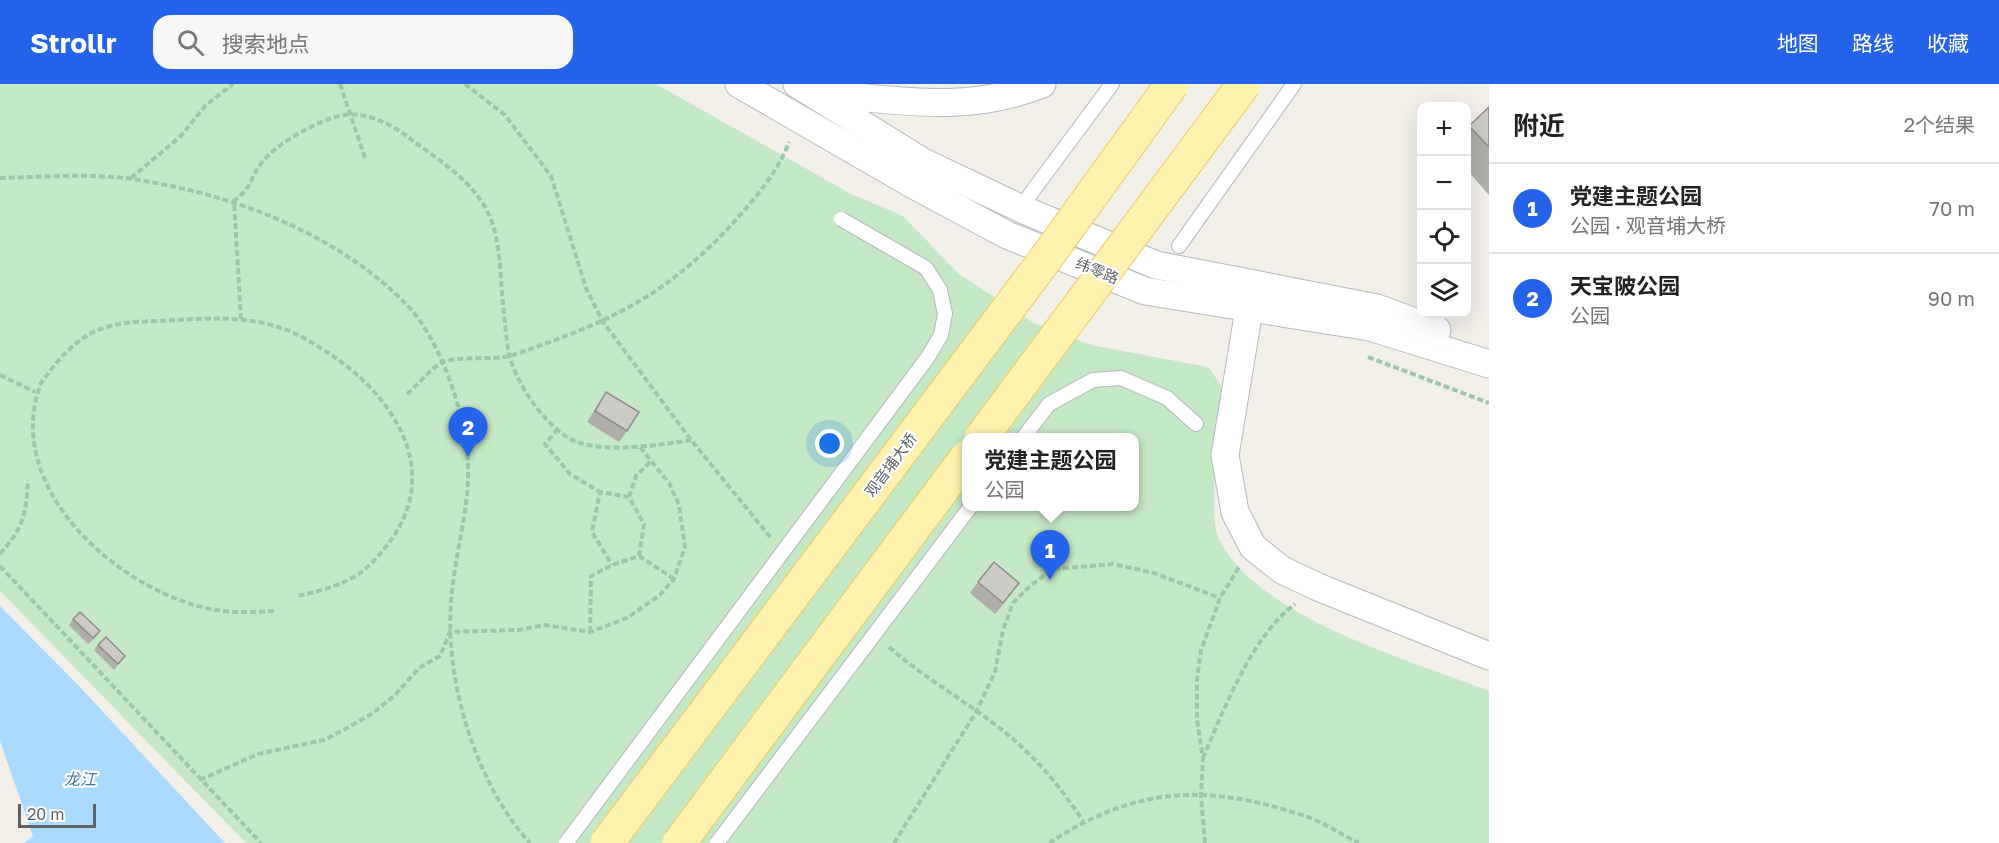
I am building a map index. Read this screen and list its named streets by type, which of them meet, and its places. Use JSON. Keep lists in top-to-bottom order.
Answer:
{
  "streets": {
    "main road": ["观音埔大桥"],
    "street": ["纬零路"]
  },
  "water": ["龙江"],
  "scale_bar": "20 m",
  "page": {
    "header": "Strollr",
    "search": "搜索地点",
    "nav": ["地图", "路线", "收藏"],
    "heading": ["附近", "2个结果"],
    "map_buttons": ["+", "−"],
    "list": [
      {
        "mark": "1",
        "name": "党建主题公园",
        "note": "公园 · 观音埔大桥",
        "value": "70 m"
      },
      {
        "mark": "2",
        "name": "天宝陂公园",
        "note": "公园",
        "value": "90 m"
      }
    ],
    "pins": ["2", "1"],
    "popup": ["党建主题公园", "公园"],
    "scale": "20 m"
  }
}
